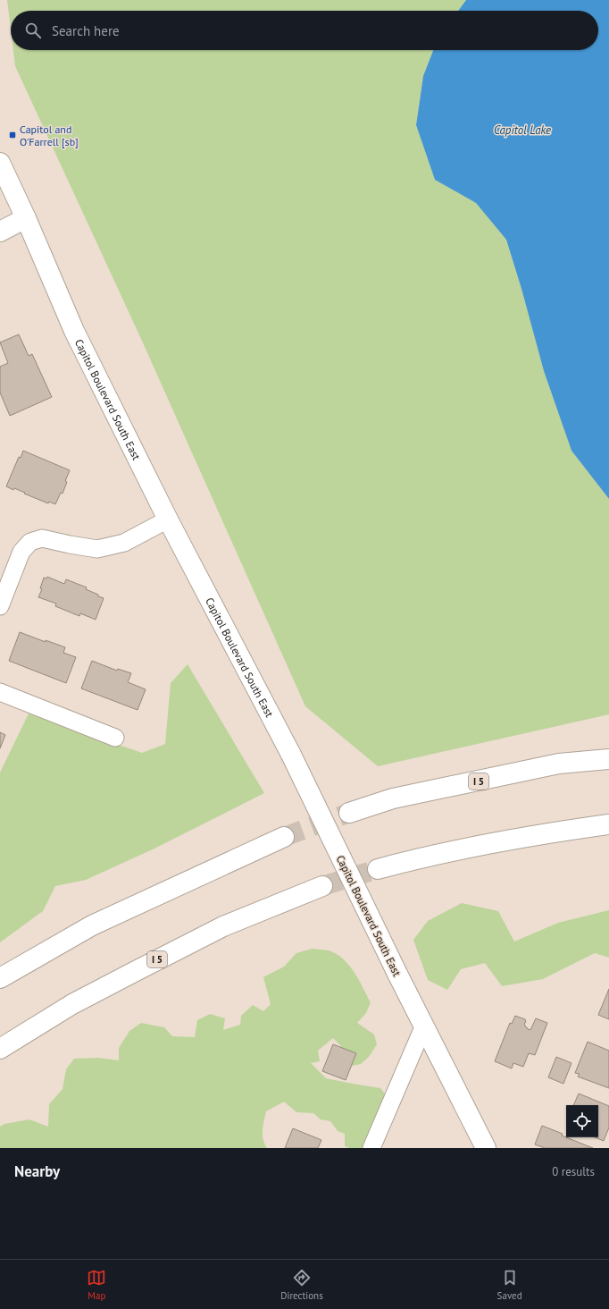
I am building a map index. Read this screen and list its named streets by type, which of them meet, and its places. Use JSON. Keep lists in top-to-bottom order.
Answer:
{
  "streets": {
    "main road": ["Capitol Boulevard South East", "I 5"]
  },
  "water": ["Capitol Lake"],
  "places": {
    "transit": ["Capitol and O'Farrell [sb]"]
  },
  "page": {
    "search": "Search here",
    "heading": ["Nearby", "0 results"],
    "nav": ["Map", "Directions", "Saved"]
  }
}
